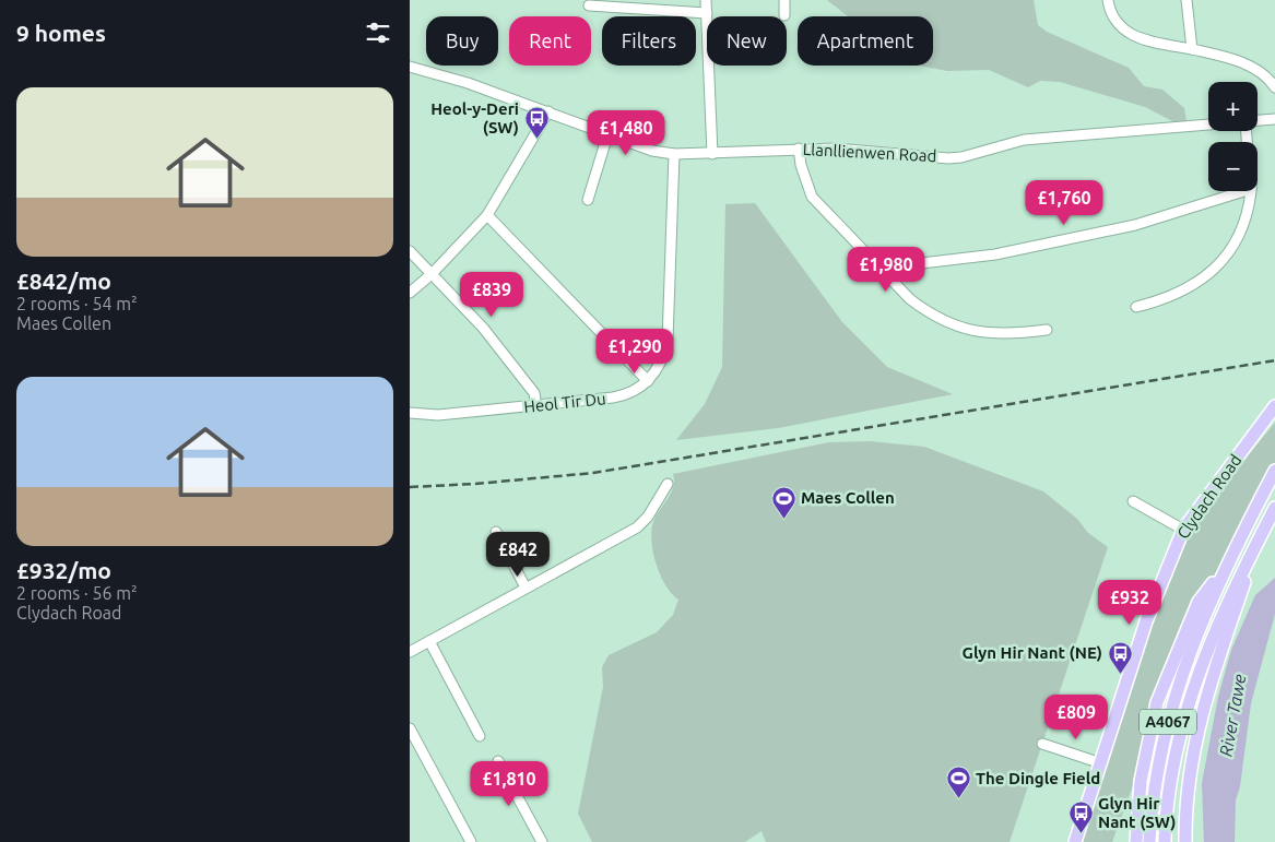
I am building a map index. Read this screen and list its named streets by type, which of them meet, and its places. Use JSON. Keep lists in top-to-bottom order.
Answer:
{
  "streets": {
    "main road": ["Clydach Road", "A4067"],
    "street": ["Llanllienwen Road", "Heol Tir Du"]
  },
  "crossings": [
    ["Llanllienwen Road", "Heol Tir Du"]
  ],
  "water": ["River Tawe"],
  "places": {
    "bus stop": ["Heol-y-Deri (SW)", "Glyn Hir Nant (NE)", "Glyn Hir Nant (SW)"],
    "sports": ["Maes Collen", "The Dingle Field"]
  },
  "page": {
    "heading": "9 homes",
    "chip": [
      "Buy",
      "Rent",
      "Filters",
      "New",
      "Apartment"
    ],
    "list": [
      {
        "name": "£842/mo",
        "note": "2 rooms · 54 m² · Maes Collen"
      },
      {
        "name": "£932/mo",
        "note": "2 rooms · 56 m² · Clydach Road"
      }
    ],
    "map_buttons": ["+", "−"],
    "price": [
      "£1,480",
      "£1,760",
      "£1,980",
      "£839",
      "£1,290",
      "£842",
      "£932",
      "£809",
      "£1,810"
    ]
  }
}
